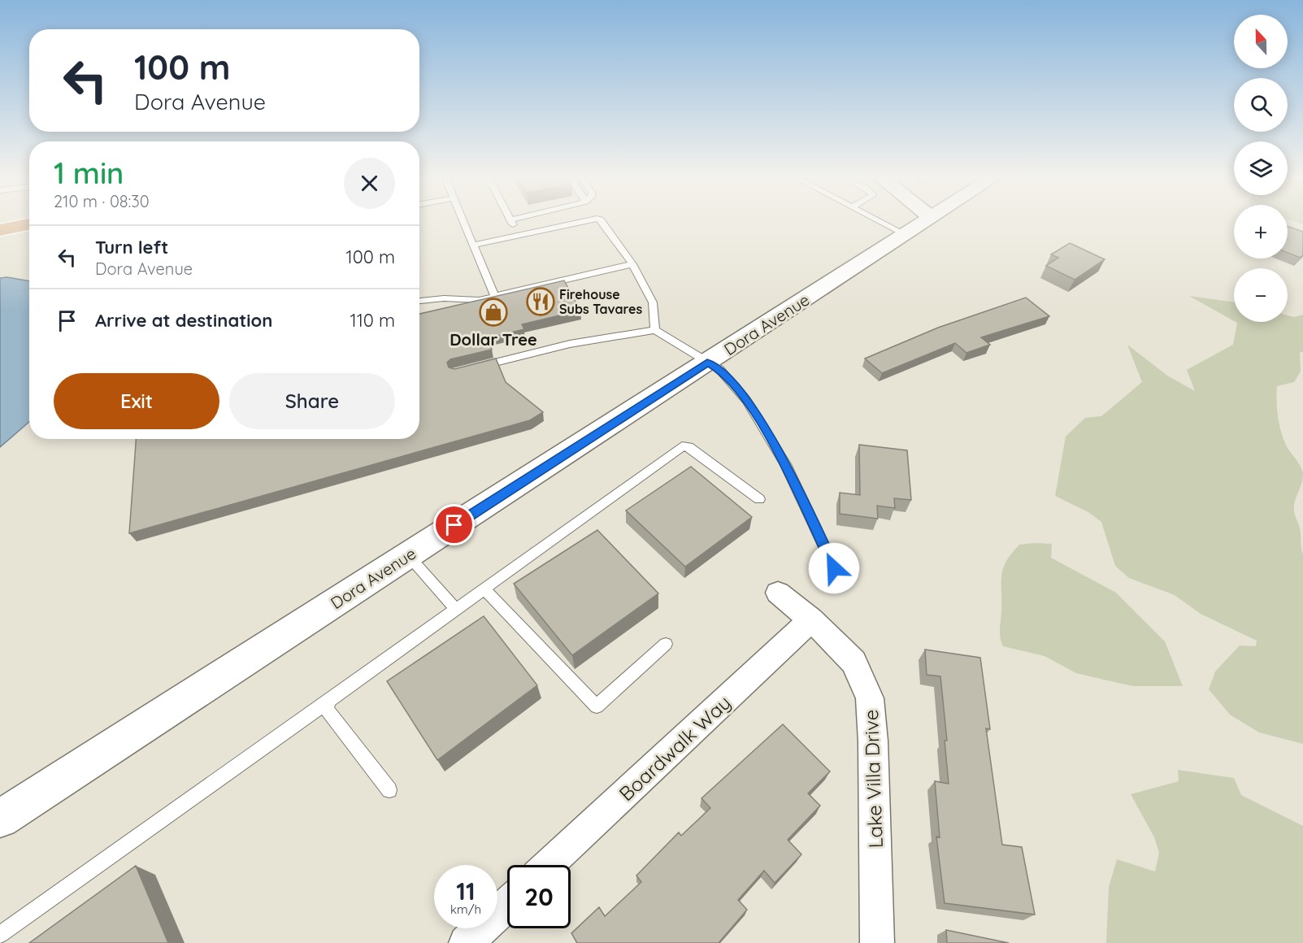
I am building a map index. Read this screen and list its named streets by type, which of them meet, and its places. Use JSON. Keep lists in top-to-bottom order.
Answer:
{
  "streets": {
    "street": ["Dora Avenue", "Boardwalk Way", "Lake Villa Drive"]
  },
  "crossings": [
    ["Boardwalk Way", "Lake Villa Drive"]
  ],
  "places": {
    "restaurant": ["Firehouse Subs Tavares"],
    "shop": ["Dollar Tree"]
  },
  "north": "top",
  "page": {
    "map_buttons": ["+", "−"],
    "turn": ["100 m", "Dora Avenue"],
    "heading": ["1 min", "210 m · 08:30"],
    "list": [
      {
        "name": "Turn left",
        "note": "Dora Avenue",
        "value": "100 m"
      },
      {
        "name": "Arrive at destination",
        "value": "110 m"
      }
    ],
    "buttons": ["Exit", "Share"],
    "speed": "11 km/h",
    "limit": "20"
  }
}
